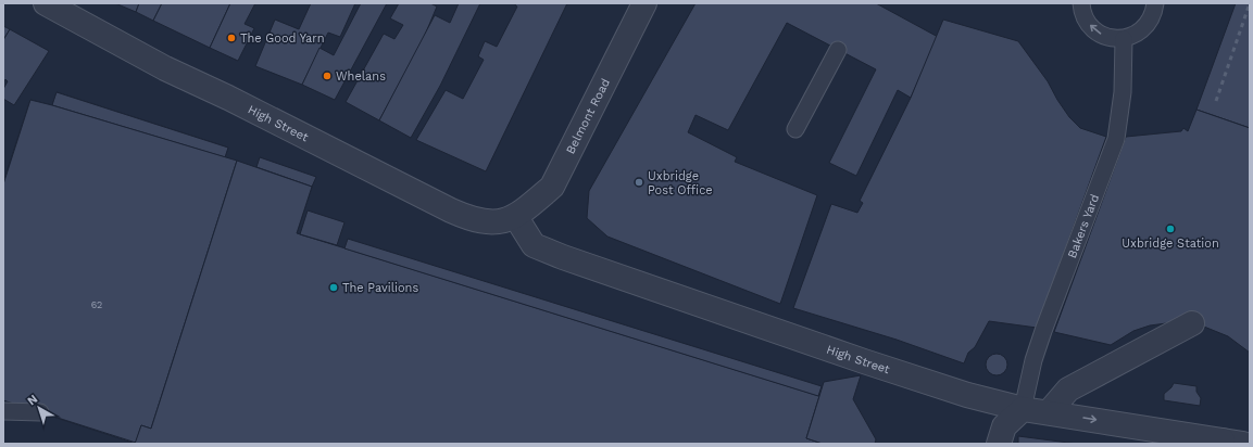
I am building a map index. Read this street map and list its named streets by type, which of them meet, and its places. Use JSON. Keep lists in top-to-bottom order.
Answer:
{
  "streets": {
    "street": ["Belmont Road", "High Street"],
    "lane": ["Bakers Yard"]
  },
  "crossings": [
    ["Belmont Road", "High Street"],
    ["High Street", "Bakers Yard"]
  ],
  "places": [
    "The Good Yarn",
    "Whelans",
    "Uxbridge Post Office",
    "Uxbridge Station",
    "The Pavilions"
  ],
  "house_numbers": ["62"],
  "north": "top left"
}
